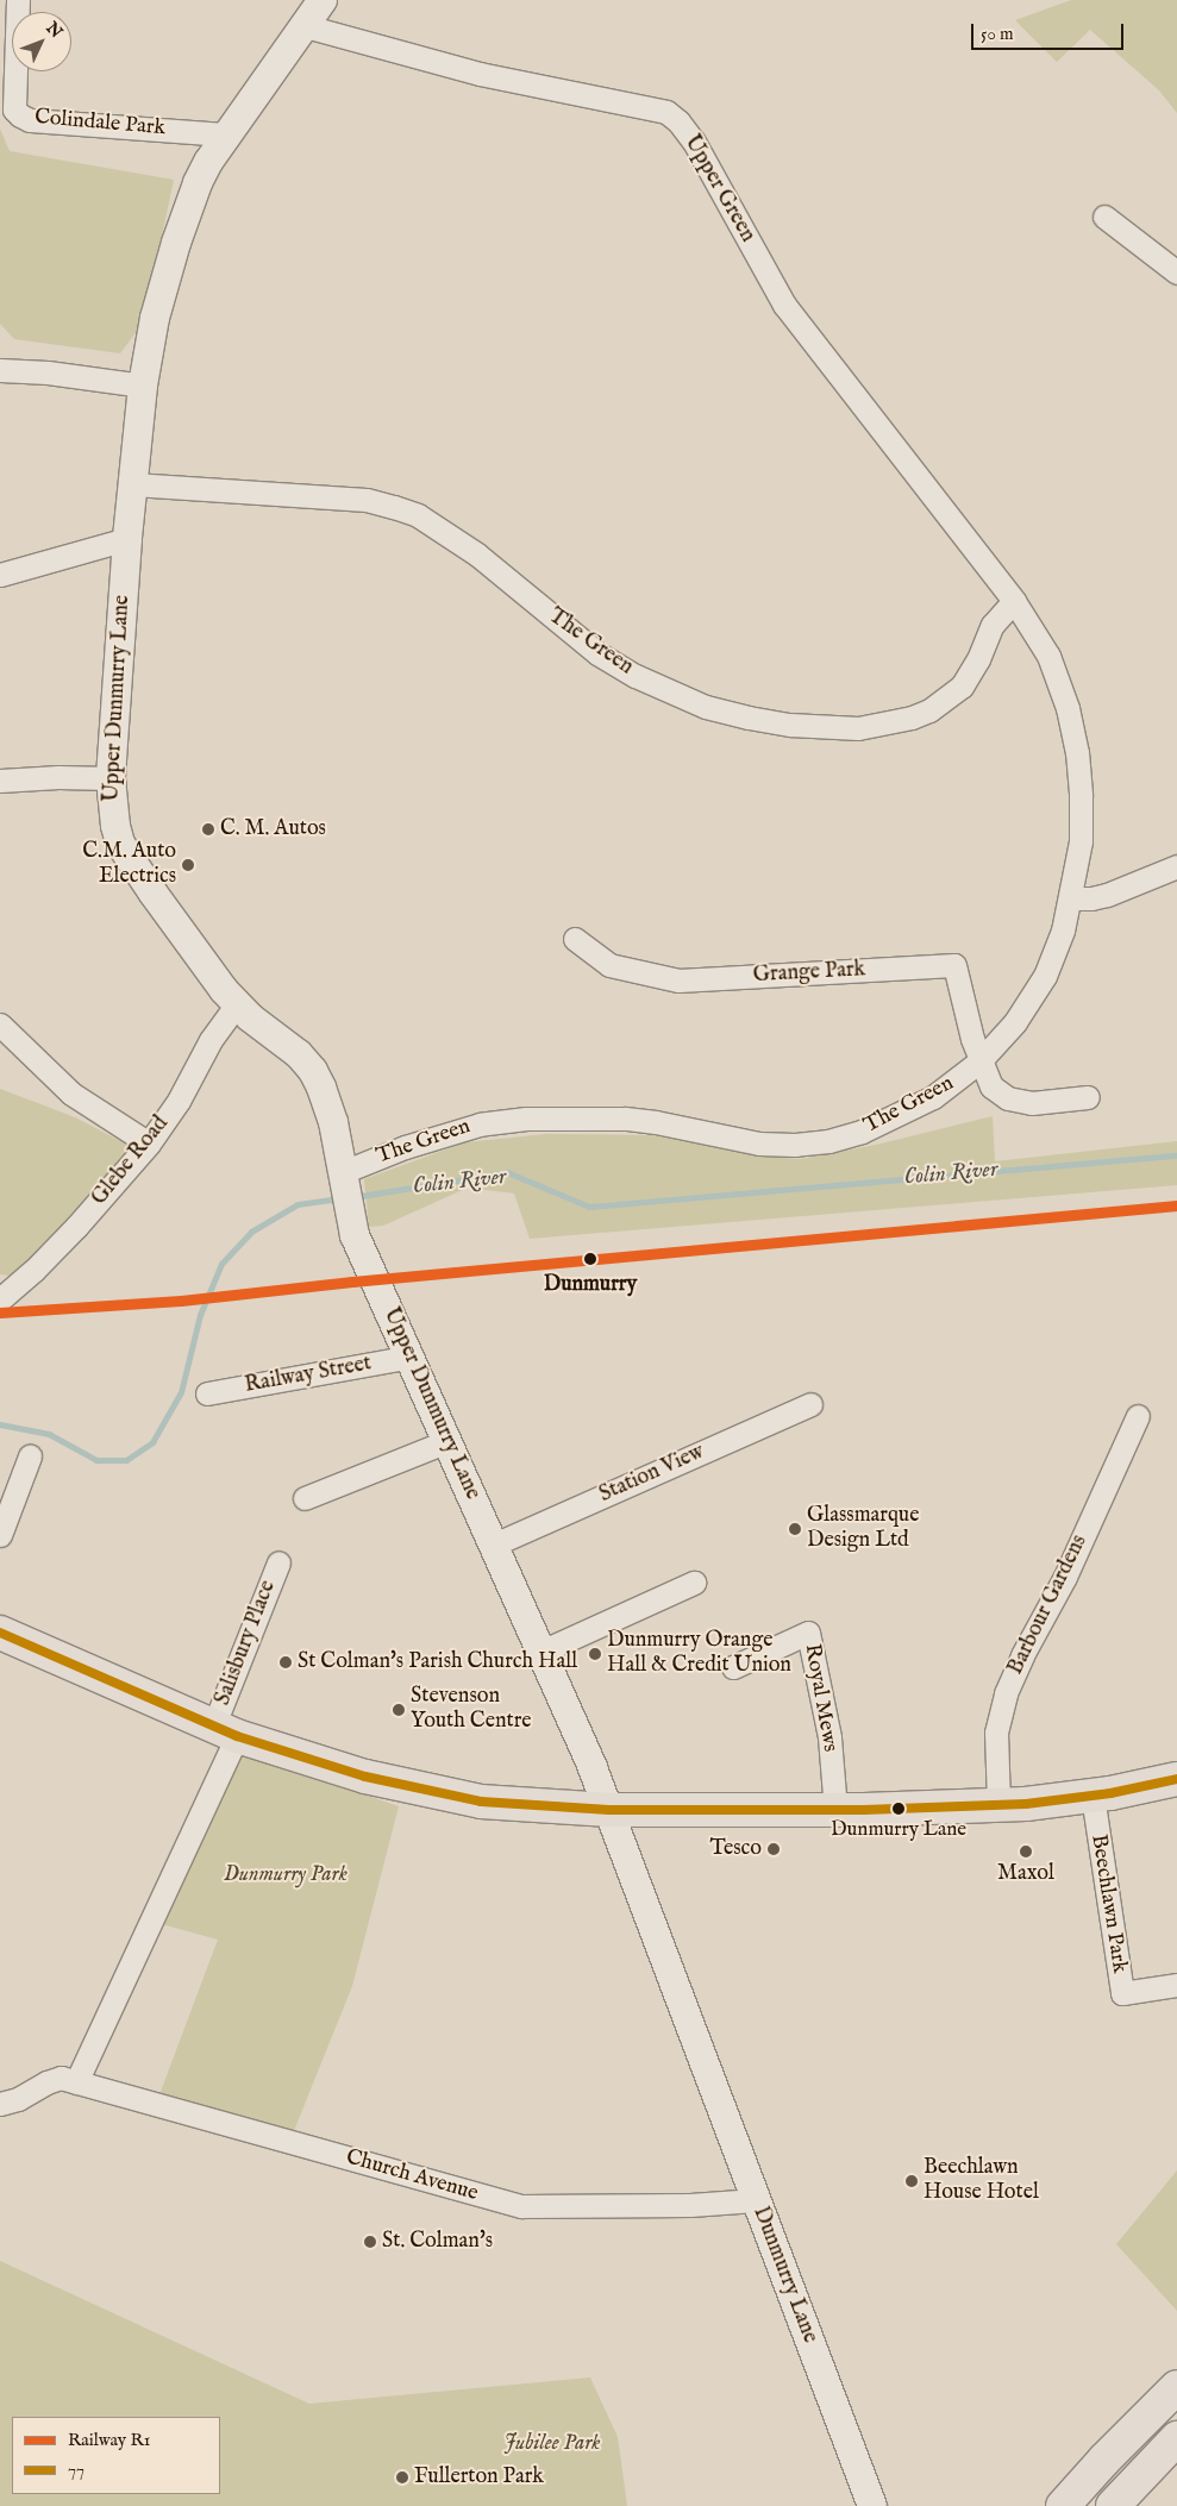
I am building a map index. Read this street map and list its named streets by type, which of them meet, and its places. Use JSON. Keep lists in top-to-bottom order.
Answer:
{
  "streets": {
    "street": [
      "Colindale Park",
      "Upper Green",
      "The Green",
      "Upper Dunmurry Lane",
      "Grange Park",
      "Glebe Road",
      "Railway Street",
      "Station View",
      "Barbour Gardens",
      "Salisbury Place",
      "Royal Mews",
      "Beechlawn Park",
      "Church Avenue",
      "Dunmurry Lane"
    ]
  },
  "crossings": [
    ["Colindale Park", "Upper Dunmurry Lane"],
    ["Upper Green", "The Green"],
    ["Upper Green", "Upper Dunmurry Lane"],
    ["The Green", "Upper Dunmurry Lane"],
    ["The Green", "Grange Park"],
    ["Upper Dunmurry Lane", "Glebe Road"],
    ["Upper Dunmurry Lane", "Railway Street"],
    ["Upper Dunmurry Lane", "Station View"],
    ["Upper Dunmurry Lane", "Dunmurry Lane"],
    ["Church Avenue", "Dunmurry Lane"]
  ],
  "water": ["Colin River"],
  "parks": ["Dunmurry Park", "Jubilee Park"],
  "places": [
    "C. M. Autos",
    "C.M. Auto Electrics",
    "Dunmurry",
    "Glassmarque Design Ltd",
    "Dunmurry Orange Hall & Credit Union",
    "St Colman's Parish Church Hall",
    "Stevenson Youth Centre",
    "Dunmurry Lane",
    "Tesco",
    "Maxol",
    "Beechlawn House Hotel",
    "St. Colman's",
    "Fullerton Park"
  ],
  "lines": ["rail line R1", "transit line 77"],
  "legend": ["Railway R1", "77"],
  "scale_bar": "50 m",
  "north": "top right"
}
